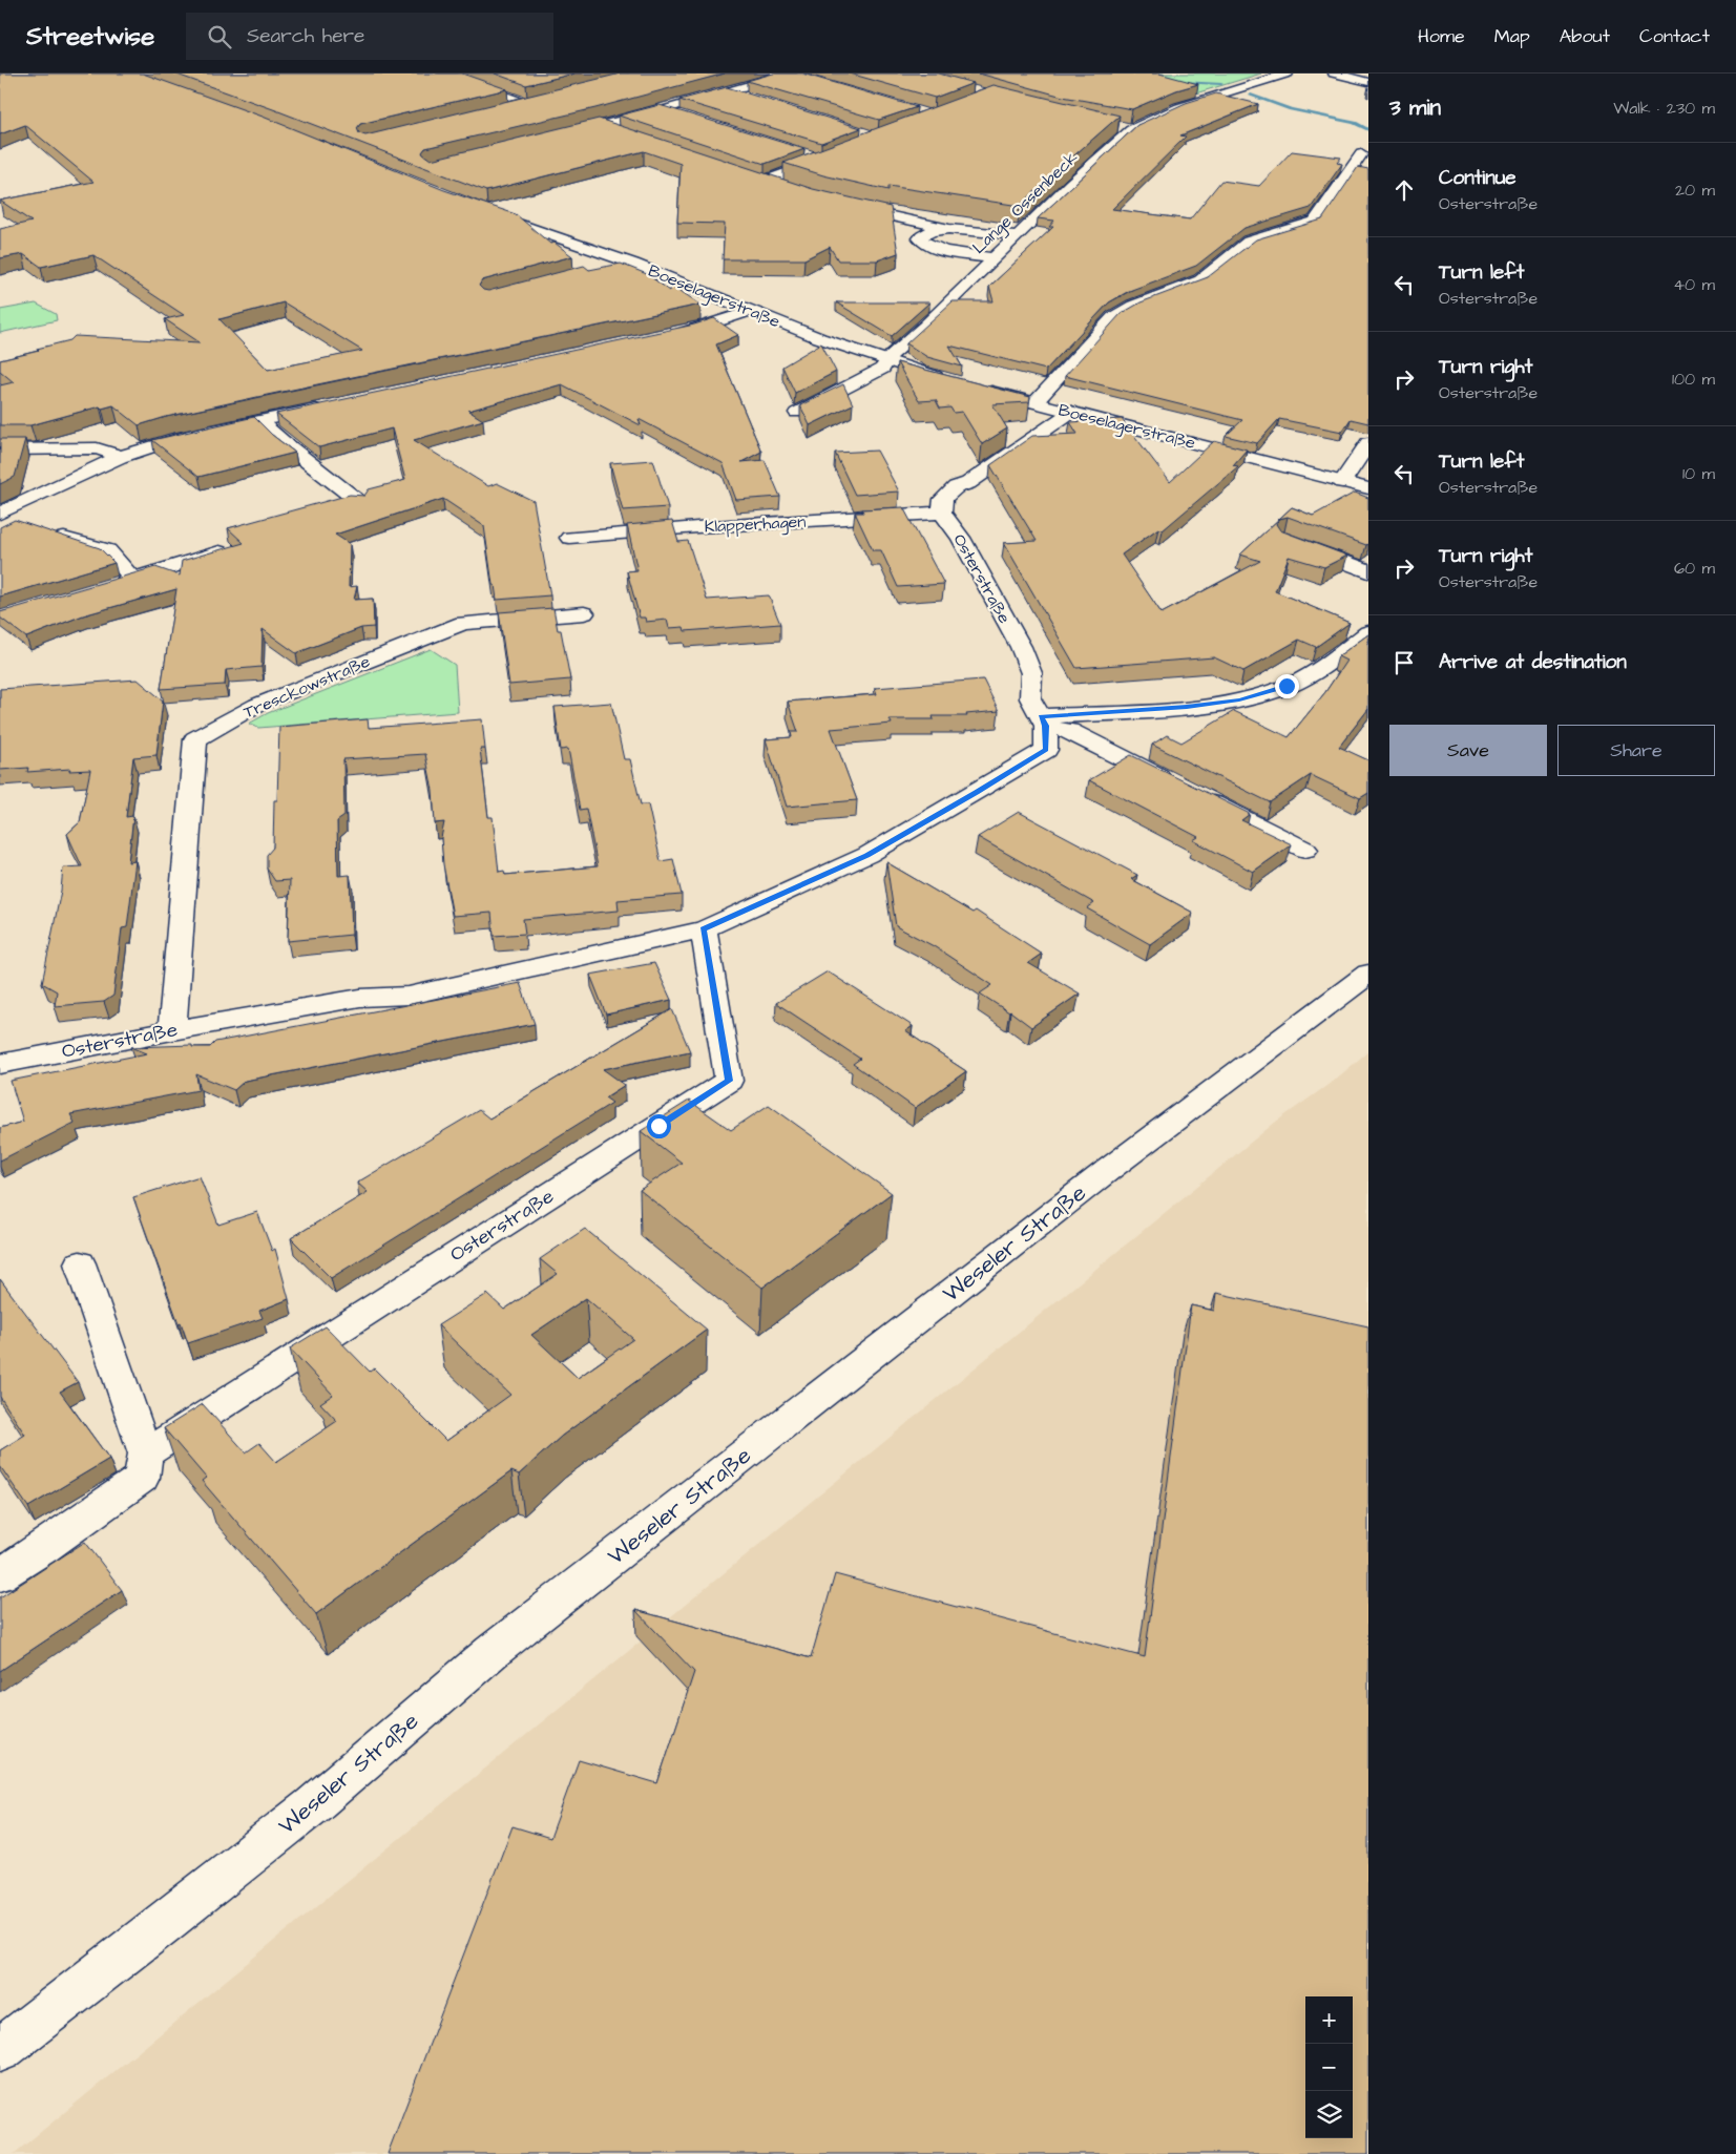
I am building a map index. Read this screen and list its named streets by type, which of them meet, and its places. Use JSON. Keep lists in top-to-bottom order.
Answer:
{
  "streets": {
    "street": [
      "Lange Ossenbeck",
      "Boeselagerstraße",
      "Klapperhagen",
      "Osterstraße",
      "Tresckowstraße",
      "Weseler Straße"
    ]
  },
  "crossings": [
    ["Lange Ossenbeck", "Boeselagerstraße"],
    ["Boeselagerstraße", "Osterstraße"],
    ["Klapperhagen", "Osterstraße"],
    ["Osterstraße", "Tresckowstraße"]
  ],
  "page": {
    "header": "Streetwise",
    "search": "Search here",
    "nav": [
      "Home",
      "Map",
      "About",
      "Contact"
    ],
    "heading": ["3 min", "Walk · 230 m"],
    "list": [
      ["Continue", "Osterstraße", "20 m"],
      ["Turn left", "Osterstraße", "40 m"],
      ["Turn right", "Osterstraße", "100 m"],
      ["Turn left", "Osterstraße", "10 m"],
      ["Turn right", "Osterstraße", "60 m"],
      "Arrive at destination"
    ],
    "buttons": ["Save", "Share"],
    "map_buttons": ["+", "−"]
  }
}
